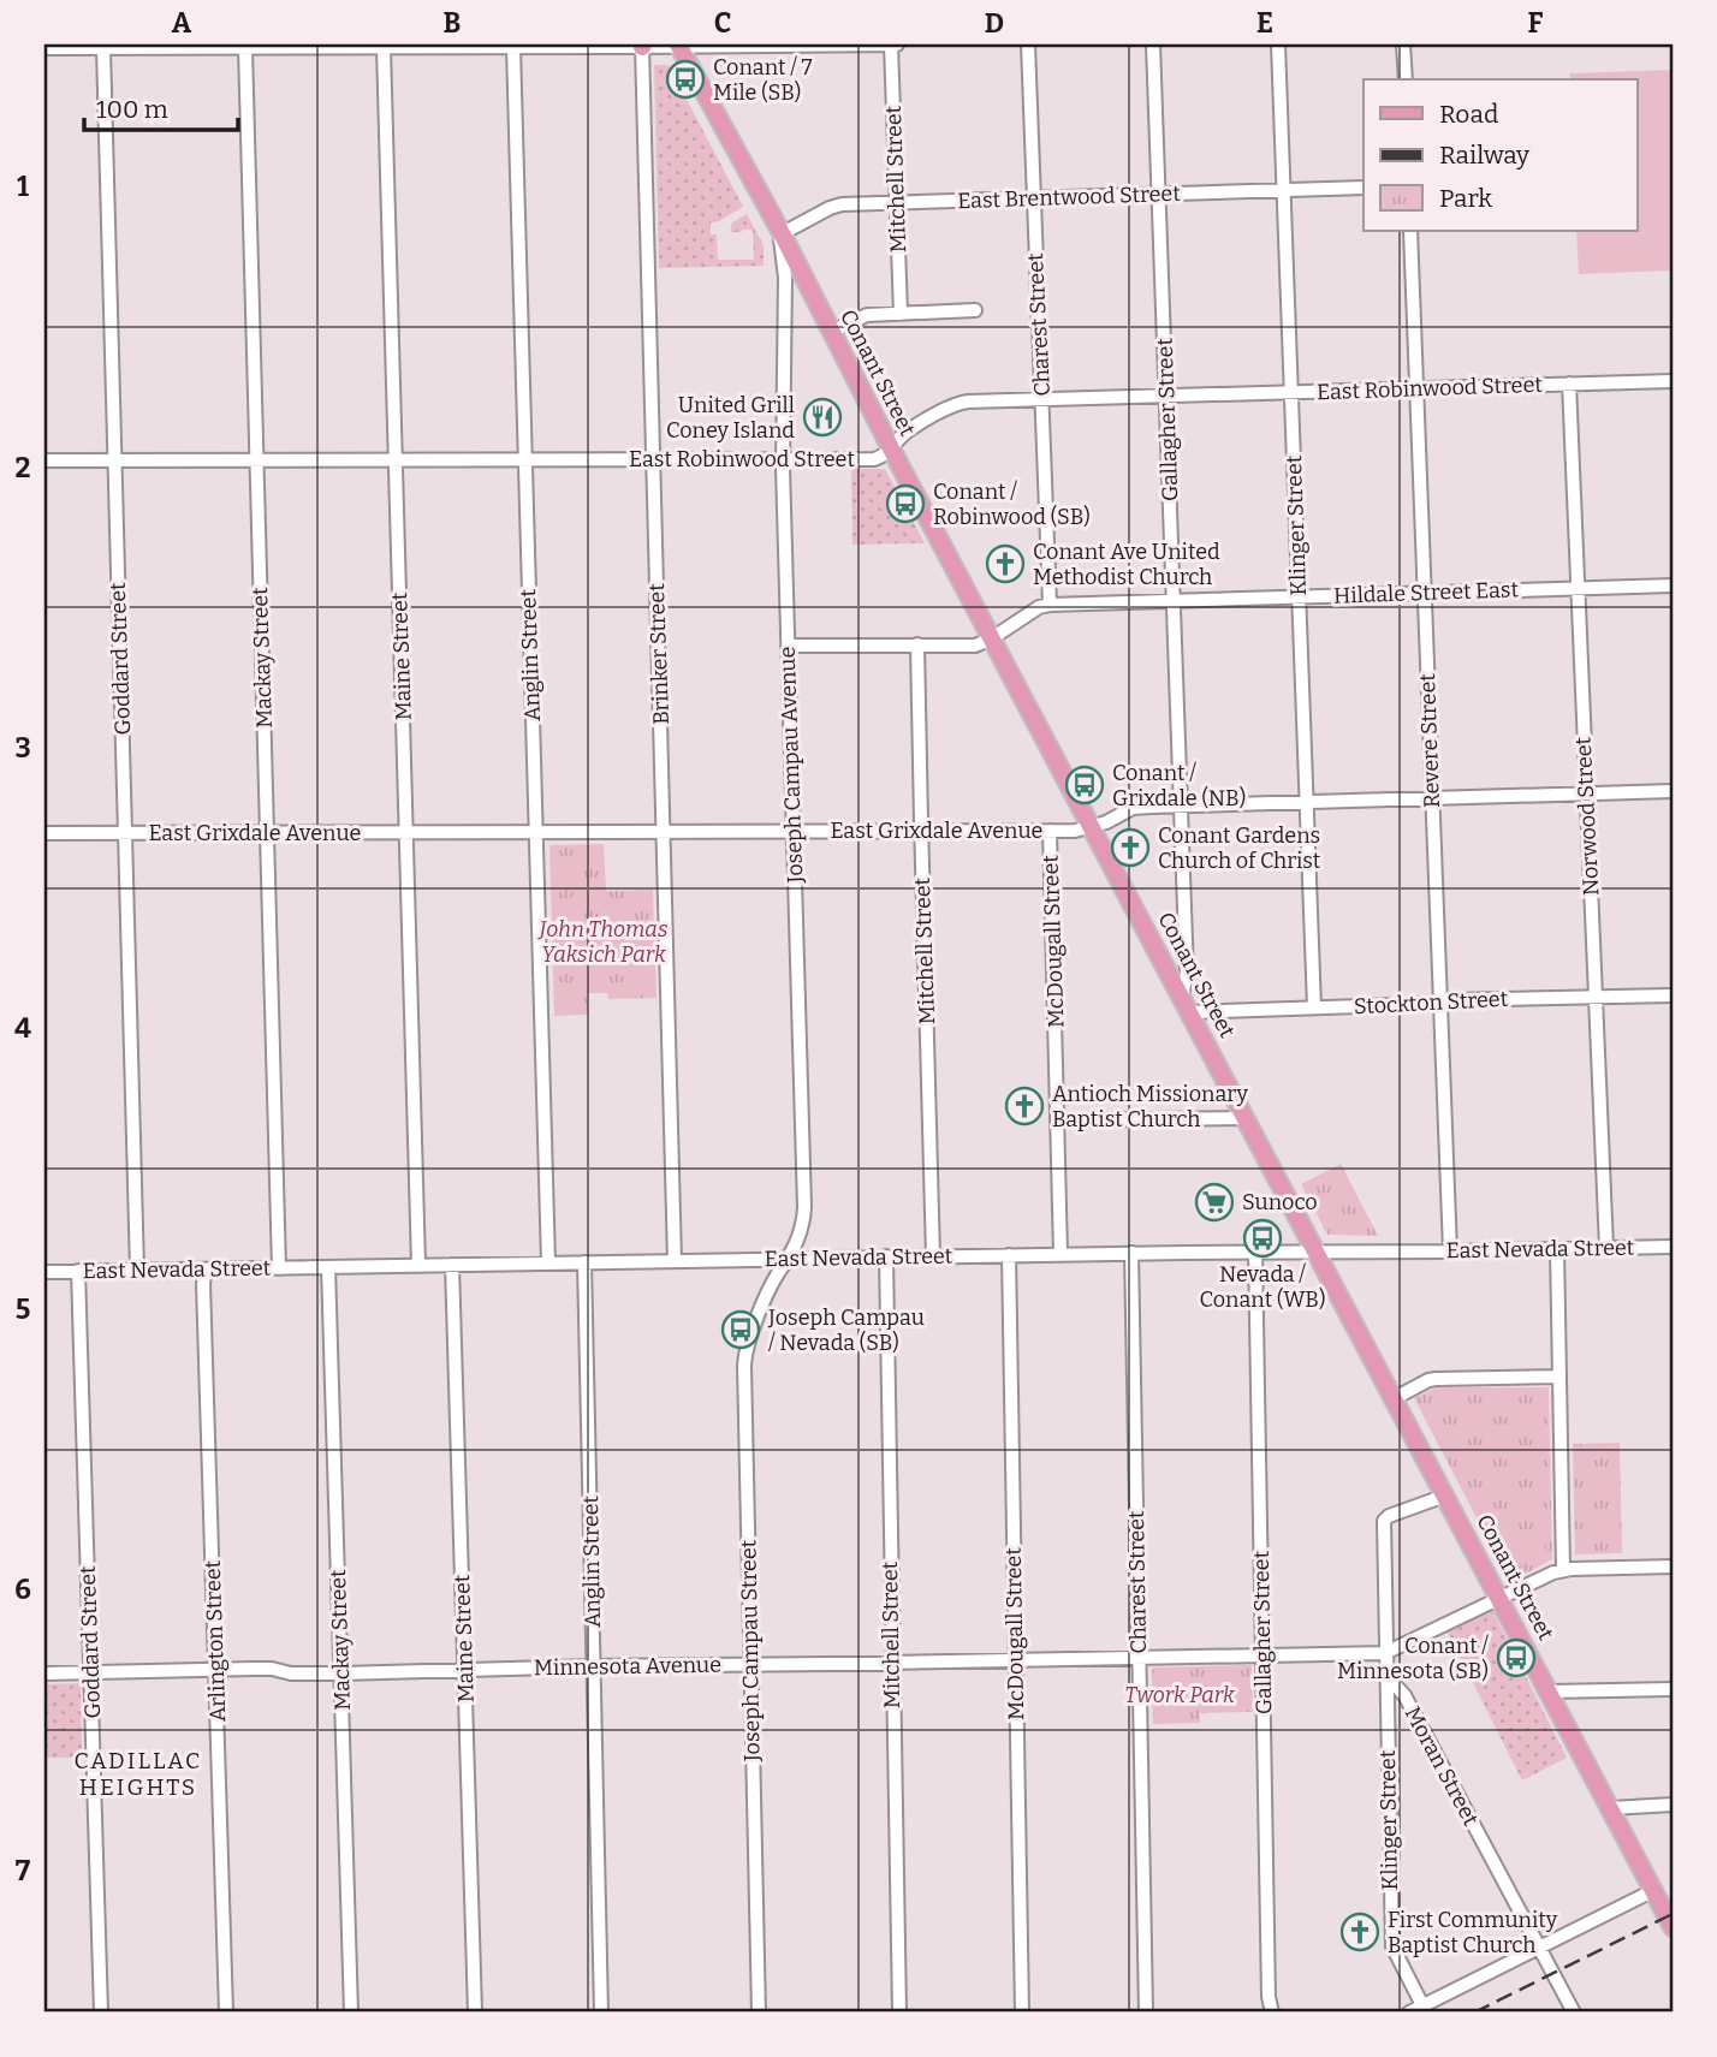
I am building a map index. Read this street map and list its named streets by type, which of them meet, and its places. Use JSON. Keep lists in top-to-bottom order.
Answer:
{
  "streets": {
    "main road": ["Conant Street"],
    "street": [
      "Mitchell Street",
      "East Brentwood Street",
      "Charest Street",
      "East Robinwood Street",
      "Gallagher Street",
      "Klinger Street",
      "Hildale Street East",
      "Brinker Street",
      "Anglin Street",
      "Maine Street",
      "Mackay Street",
      "Goddard Street",
      "Revere Street",
      "Joseph Campau Avenue",
      "Norwood Street",
      "East Grixdale Avenue",
      "McDougall Street",
      "Stockton Street",
      "East Nevada Street",
      "Arlington Street",
      "Joseph Campau Street",
      "Minnesota Avenue",
      "Moran Street"
    ]
  },
  "crossings": [
    ["Mitchell Street", "East Brentwood Street"],
    ["Mitchell Street", "Hildale Street East"],
    ["Mitchell Street", "East Grixdale Avenue"],
    ["Mitchell Street", "East Nevada Street"],
    ["Mitchell Street", "Minnesota Avenue"],
    ["East Brentwood Street", "Charest Street"],
    ["East Brentwood Street", "Conant Street"],
    ["East Brentwood Street", "Gallagher Street"],
    ["East Brentwood Street", "Klinger Street"],
    ["East Brentwood Street", "Joseph Campau Avenue"],
    ["Charest Street", "East Robinwood Street"],
    ["Charest Street", "Hildale Street East"],
    ["Charest Street", "East Nevada Street"],
    ["Charest Street", "Minnesota Avenue"],
    ["Conant Street", "East Robinwood Street"],
    ["Conant Street", "Gallagher Street"],
    ["Conant Street", "Hildale Street East"],
    ["Conant Street", "Joseph Campau Avenue"],
    ["Conant Street", "East Grixdale Avenue"],
    ["Conant Street", "Stockton Street"],
    ["Conant Street", "East Nevada Street"],
    ["East Robinwood Street", "Gallagher Street"],
    ["East Robinwood Street", "Klinger Street"],
    ["East Robinwood Street", "Brinker Street"],
    ["East Robinwood Street", "Anglin Street"],
    ["East Robinwood Street", "Maine Street"],
    ["East Robinwood Street", "Mackay Street"],
    ["East Robinwood Street", "Goddard Street"],
    ["East Robinwood Street", "Revere Street"],
    ["East Robinwood Street", "Joseph Campau Avenue"],
    ["East Robinwood Street", "Norwood Street"],
    ["Gallagher Street", "Hildale Street East"],
    ["Gallagher Street", "East Grixdale Avenue"],
    ["Gallagher Street", "Stockton Street"],
    ["Gallagher Street", "East Nevada Street"],
    ["Gallagher Street", "Minnesota Avenue"],
    ["Klinger Street", "Hildale Street East"],
    ["Klinger Street", "East Grixdale Avenue"],
    ["Klinger Street", "Stockton Street"],
    ["Klinger Street", "Moran Street"],
    ["Hildale Street East", "Revere Street"],
    ["Hildale Street East", "Joseph Campau Avenue"],
    ["Hildale Street East", "Norwood Street"],
    ["Brinker Street", "East Grixdale Avenue"],
    ["Brinker Street", "East Nevada Street"],
    ["Anglin Street", "East Grixdale Avenue"],
    ["Anglin Street", "East Nevada Street"],
    ["Anglin Street", "Minnesota Avenue"],
    ["Maine Street", "East Grixdale Avenue"],
    ["Maine Street", "East Nevada Street"],
    ["Maine Street", "Minnesota Avenue"],
    ["Mackay Street", "East Grixdale Avenue"],
    ["Mackay Street", "East Nevada Street"],
    ["Mackay Street", "Minnesota Avenue"],
    ["Goddard Street", "East Grixdale Avenue"],
    ["Goddard Street", "East Nevada Street"],
    ["Goddard Street", "Minnesota Avenue"],
    ["Revere Street", "East Grixdale Avenue"],
    ["Revere Street", "Stockton Street"],
    ["Revere Street", "East Nevada Street"],
    ["Joseph Campau Avenue", "East Grixdale Avenue"],
    ["Joseph Campau Avenue", "East Nevada Street"],
    ["Joseph Campau Avenue", "Joseph Campau Street"],
    ["Norwood Street", "East Grixdale Avenue"],
    ["Norwood Street", "Stockton Street"],
    ["Norwood Street", "East Nevada Street"],
    ["East Grixdale Avenue", "McDougall Street"],
    ["McDougall Street", "East Nevada Street"],
    ["McDougall Street", "Minnesota Avenue"],
    ["East Nevada Street", "Arlington Street"],
    ["Arlington Street", "Minnesota Avenue"],
    ["Joseph Campau Street", "Minnesota Avenue"]
  ],
  "districts": ["CADILLAC HEIGHTS"],
  "parks": ["John Thomas Yaksich Park", "Twork Park"],
  "places": {
    "bus stop": [
      "Conant / 7 Mile (SB)",
      "Conant / Robinwood (SB)",
      "Conant / Grixdale (NB)",
      "Nevada / Conant (WB)",
      "Joseph Campau / Nevada (SB)",
      "Conant / Minnesota (SB)"
    ],
    "restaurant": ["United Grill Coney Island"],
    "church": [
      "Conant Ave United Methodist Church",
      "Conant Gardens Church of Christ",
      "Antioch Missionary Baptist Church",
      "First Community Baptist Church"
    ],
    "supermarket": ["Sunoco"]
  },
  "legend": ["Road", "Railway", "Park"],
  "scale_bar": "100 m",
  "grid": {
    "columns": [
      "A",
      "B",
      "C",
      "D",
      "E",
      "F"
    ],
    "rows": [
      "1",
      "2",
      "3",
      "4",
      "5",
      "6",
      "7"
    ]
  }
}
